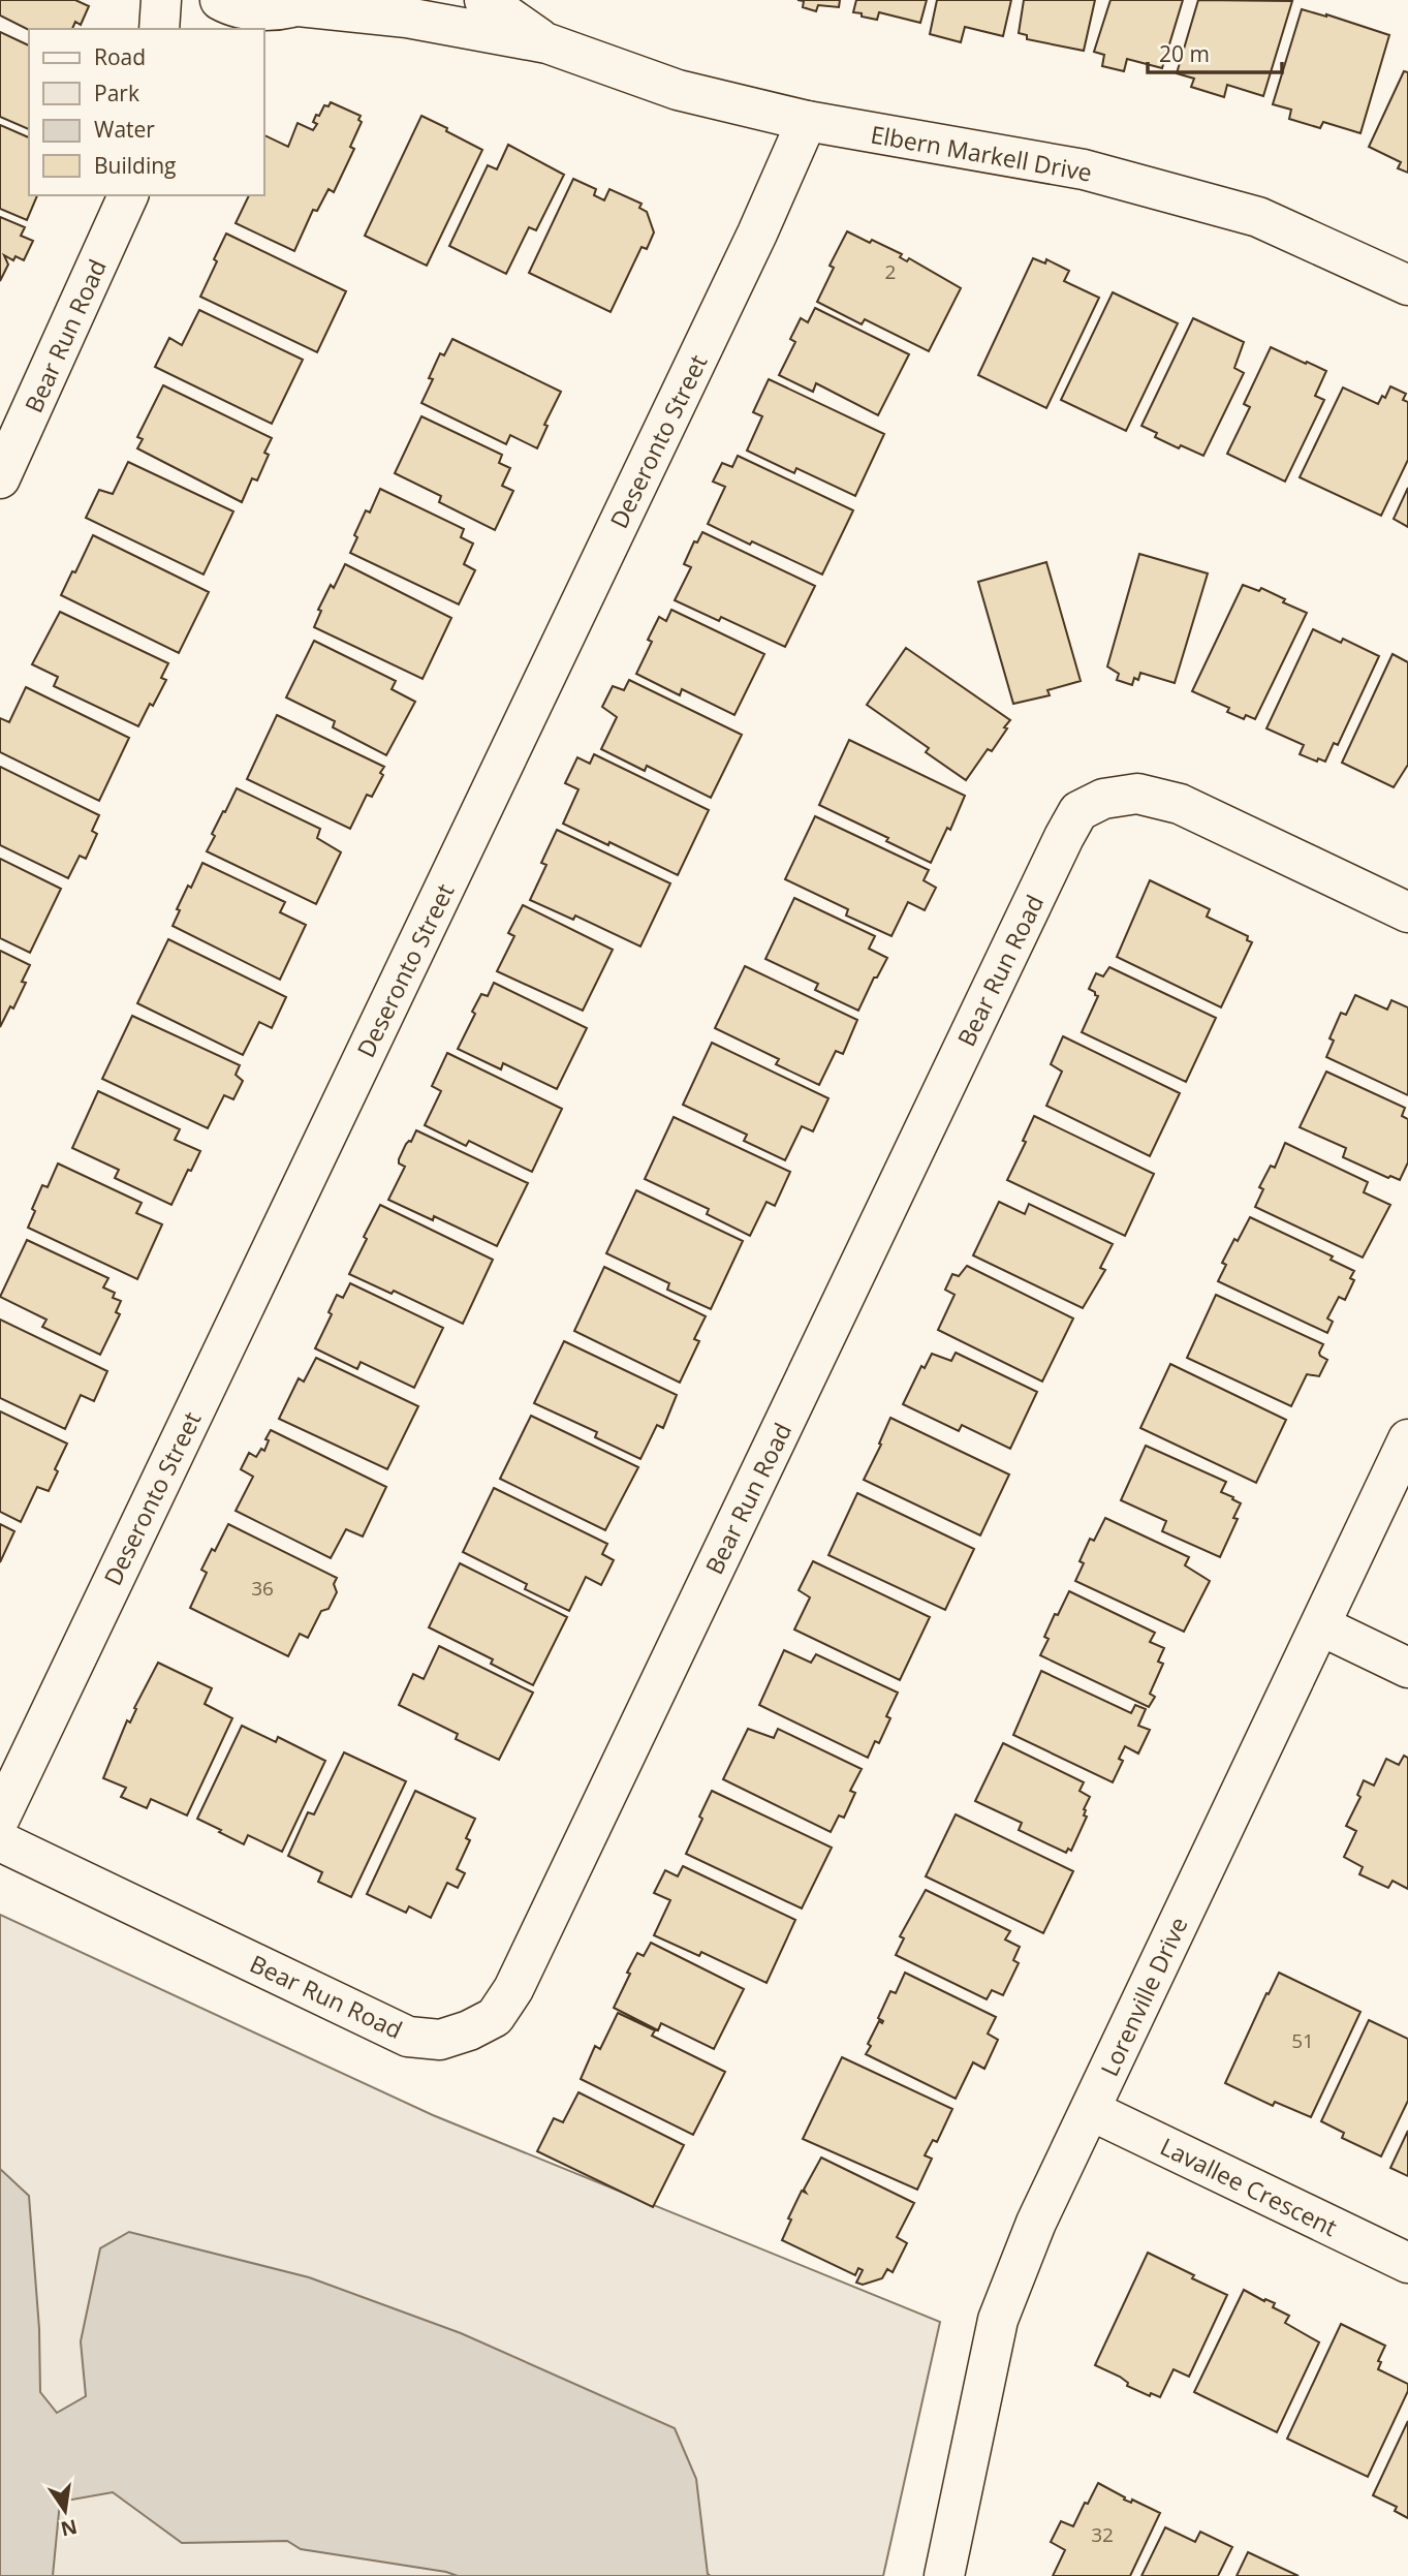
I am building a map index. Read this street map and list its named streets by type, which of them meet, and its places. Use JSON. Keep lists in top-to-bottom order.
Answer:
{
  "streets": {
    "street": [
      "Elbern Markell Drive",
      "Bear Run Road",
      "Deseronto Street",
      "Lorenville Drive",
      "Lavallee Crescent"
    ]
  },
  "crossings": [
    ["Elbern Markell Drive", "Deseronto Street"],
    ["Lorenville Drive", "Lavallee Crescent"]
  ],
  "house_numbers": [
    "2",
    "36",
    "51",
    "32"
  ],
  "legend": [
    "Road",
    "Park",
    "Water",
    "Building"
  ],
  "scale_bar": "20 m",
  "north": "bottom"
}
